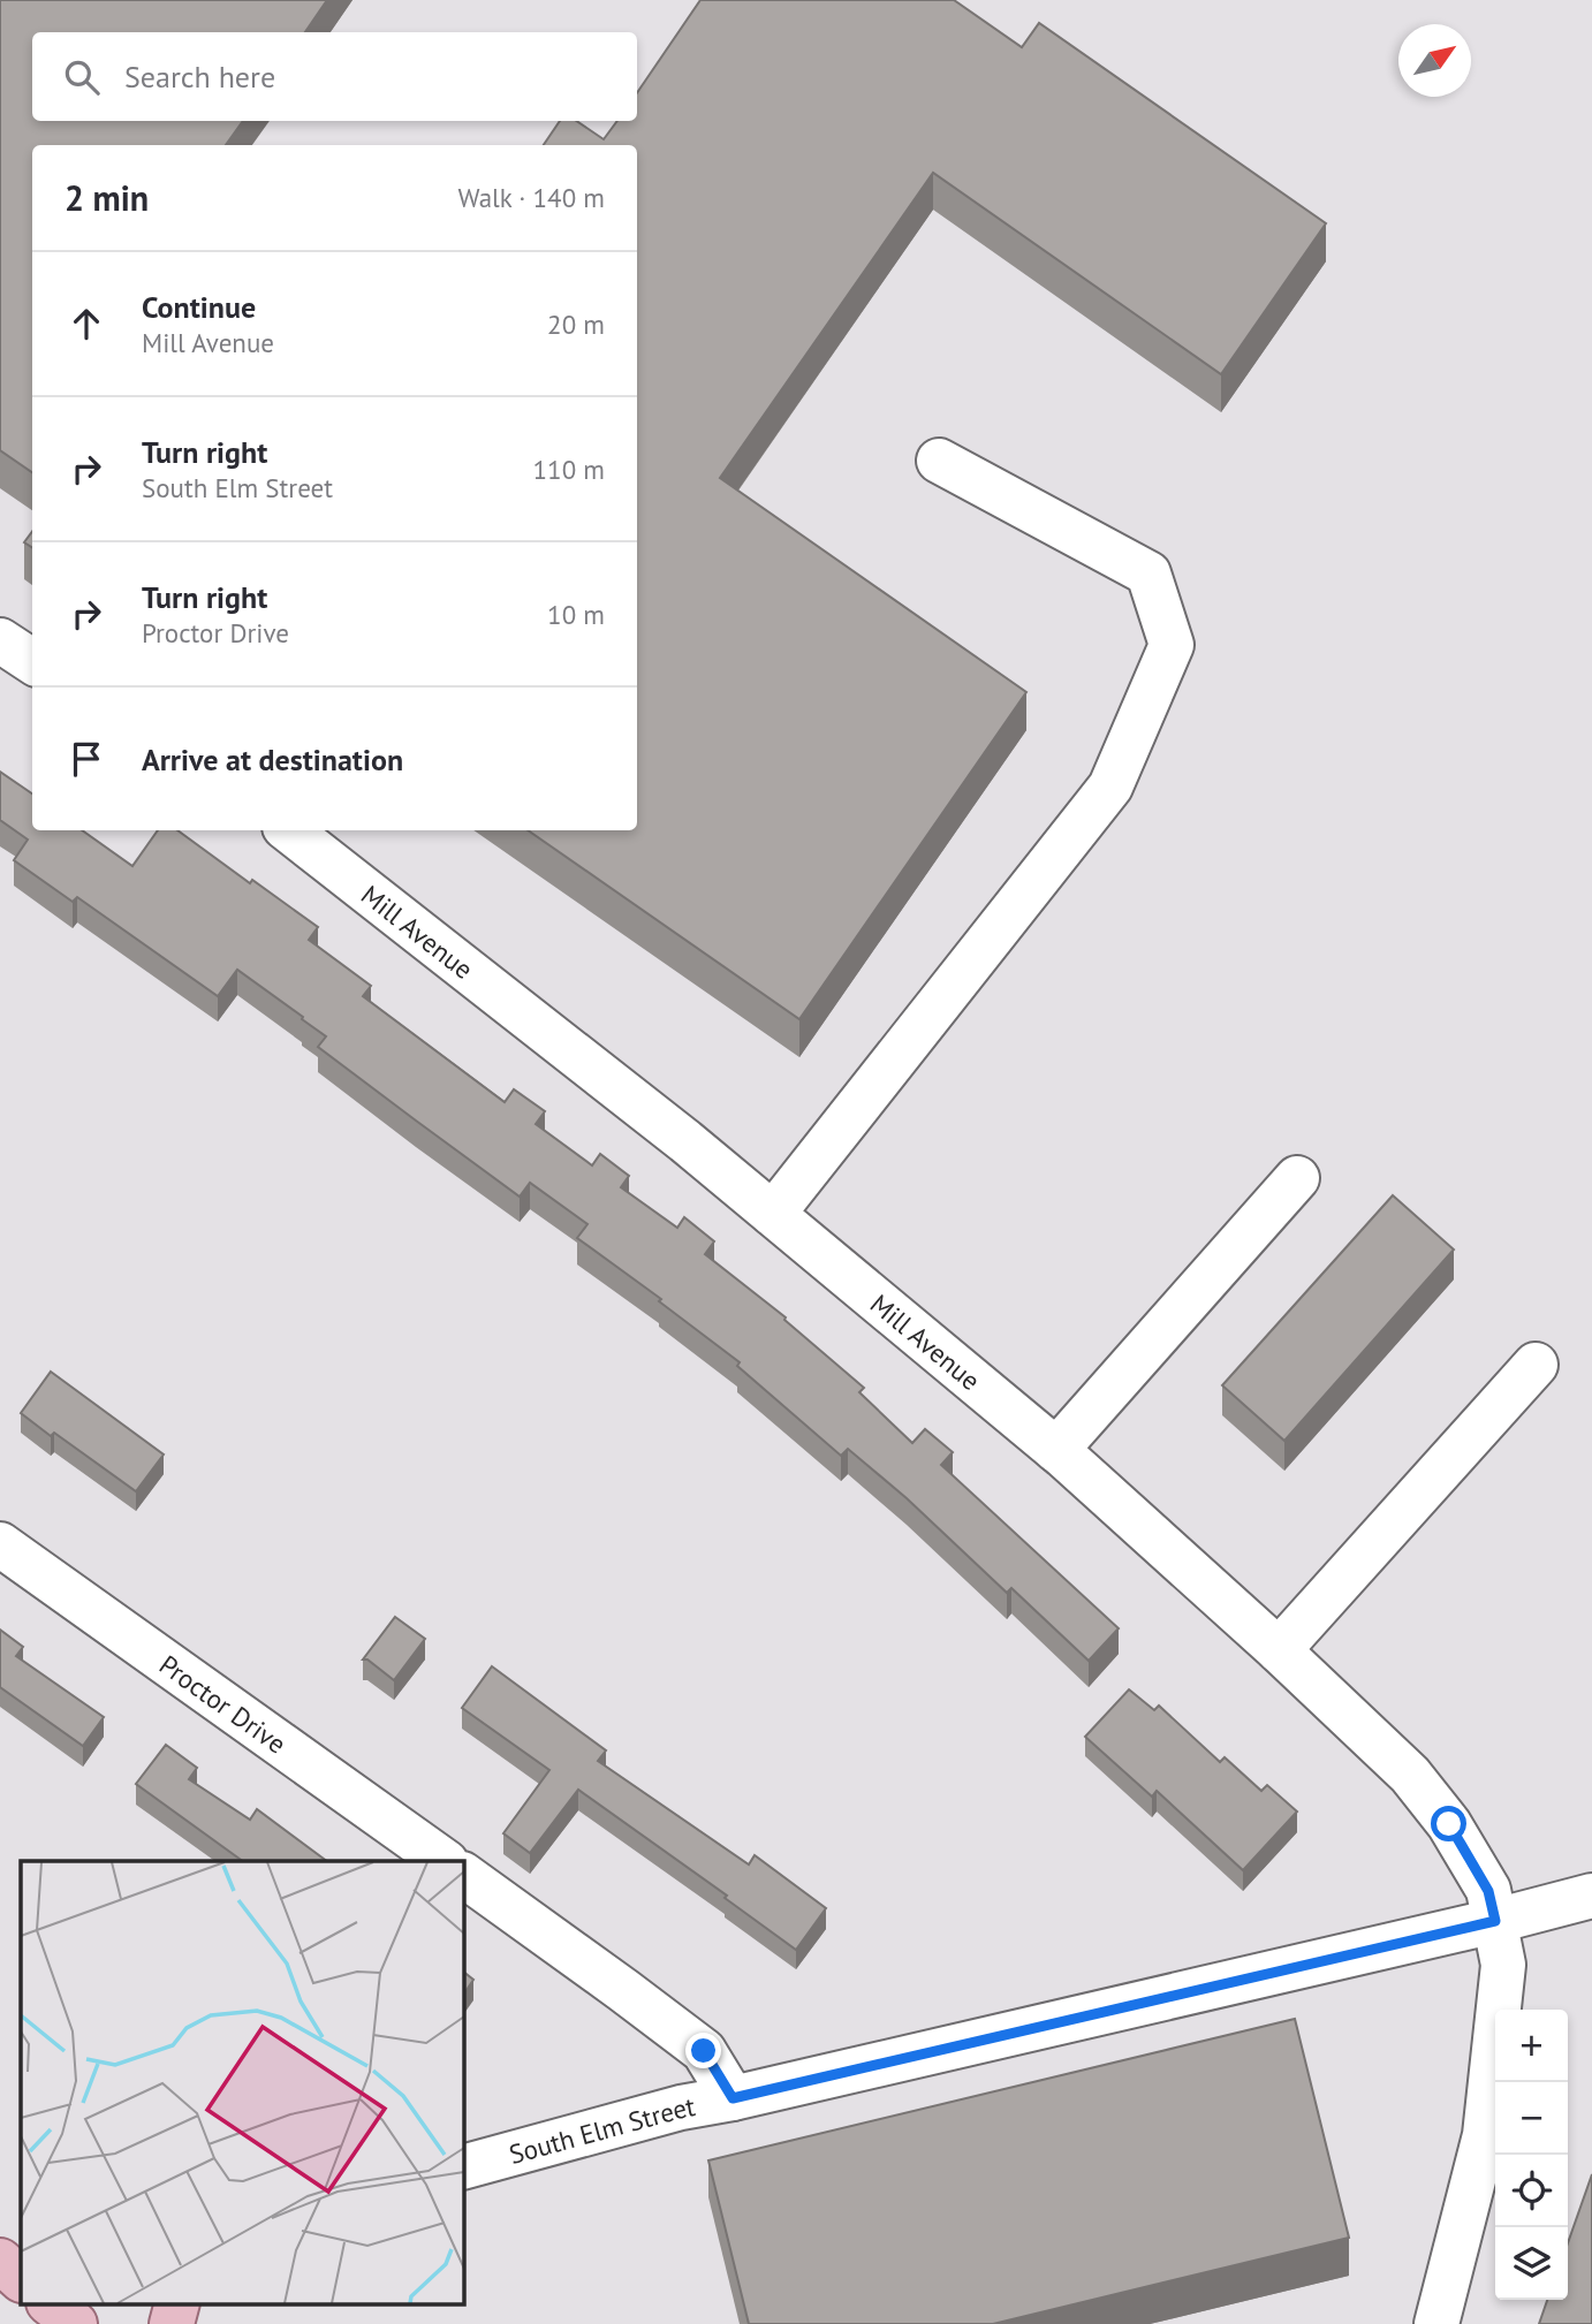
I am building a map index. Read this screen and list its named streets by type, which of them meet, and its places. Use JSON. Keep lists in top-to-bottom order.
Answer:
{
  "streets": {
    "street": ["Mill Avenue", "Proctor Drive", "South Elm Street"]
  },
  "crossings": [
    ["Mill Avenue", "South Elm Street"]
  ],
  "north": "top right",
  "page": {
    "search": "Search here",
    "heading": ["2 min", "Walk · 140 m"],
    "list": [
      ["Continue", "Mill Avenue", "20 m"],
      ["Turn right", "South Elm Street", "110 m"],
      ["Turn right", "Proctor Drive", "10 m"],
      "Arrive at destination"
    ],
    "map_buttons": ["+", "−"]
  }
}
